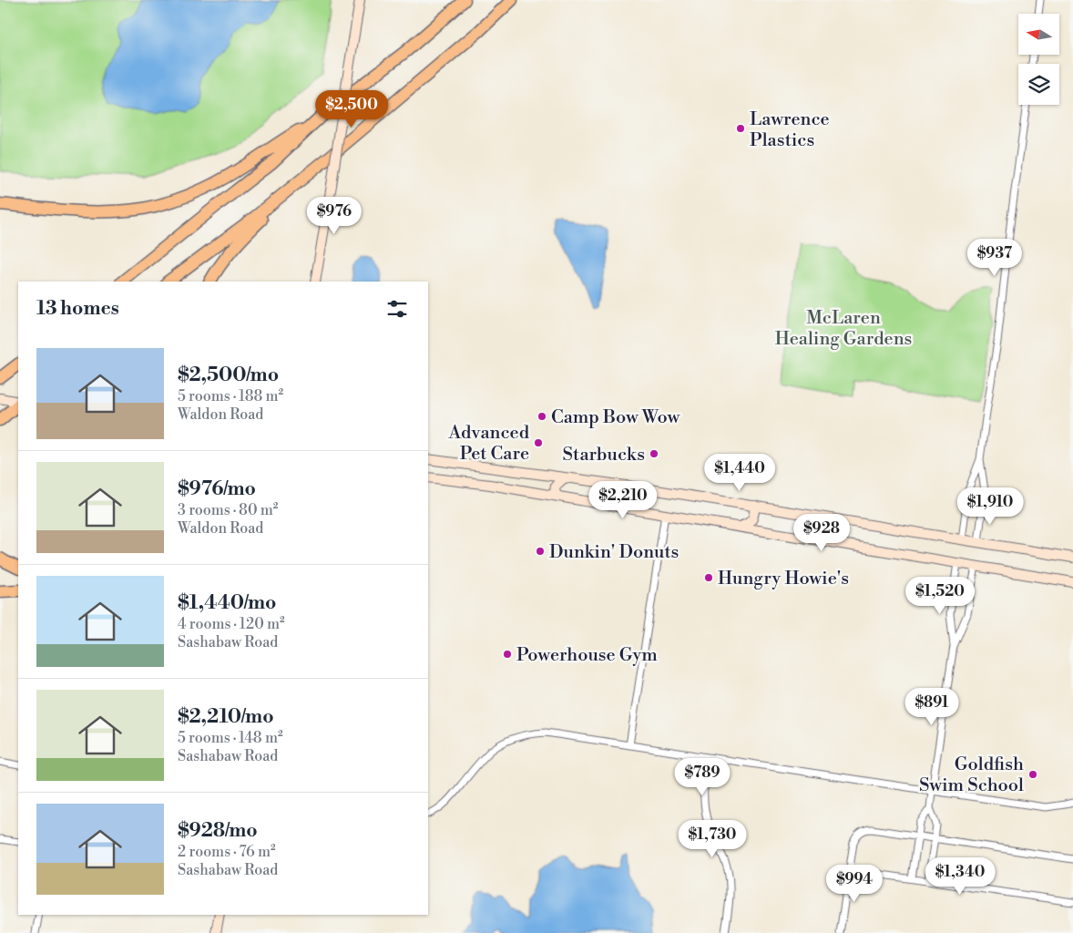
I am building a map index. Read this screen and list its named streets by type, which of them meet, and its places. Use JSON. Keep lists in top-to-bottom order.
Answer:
{
  "parks": ["McLaren Healing Gardens"],
  "places": [
    "Lawrence Plastics",
    "Camp Bow Wow",
    "Advanced Pet Care",
    "Starbucks",
    "Dunkin' Donuts",
    "Hungry Howie's",
    "Powerhouse Gym",
    "Goldfish Swim School"
  ],
  "north": "left",
  "page": {
    "price": [
      "$2,500",
      "$976",
      "$937",
      "$1,440",
      "$2,210",
      "$1,910",
      "$928",
      "$1,520",
      "$891",
      "$789",
      "$1,730",
      "$1,340",
      "$994"
    ],
    "heading": "13 homes",
    "list": [
      {
        "name": "$2,500/mo",
        "note": "5 rooms · 188 m² · Waldon Road"
      },
      {
        "name": "$976/mo",
        "note": "3 rooms · 80 m² · Waldon Road"
      },
      {
        "name": "$1,440/mo",
        "note": "4 rooms · 120 m² · Sashabaw Road"
      },
      {
        "name": "$2,210/mo",
        "note": "5 rooms · 148 m² · Sashabaw Road"
      },
      {
        "name": "$928/mo",
        "note": "2 rooms · 76 m² · Sashabaw Road"
      }
    ]
  }
}
